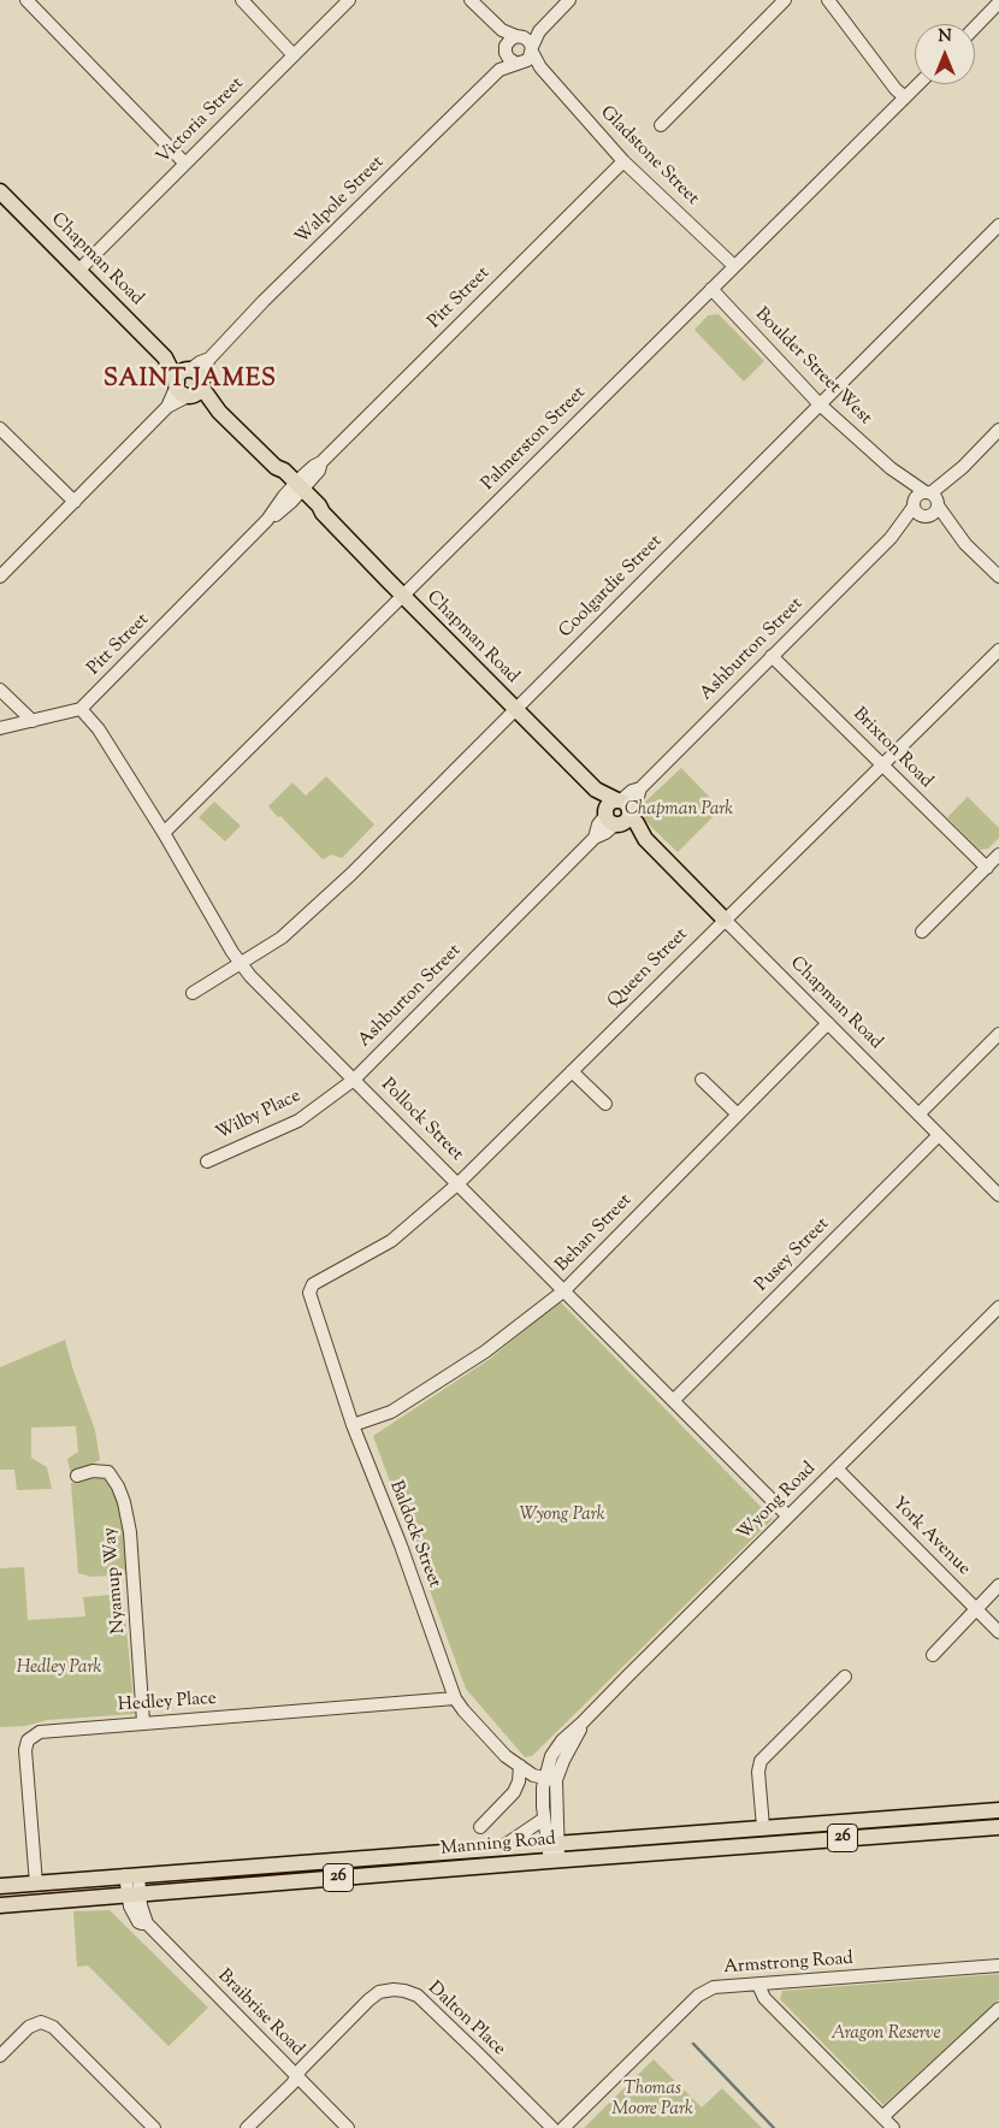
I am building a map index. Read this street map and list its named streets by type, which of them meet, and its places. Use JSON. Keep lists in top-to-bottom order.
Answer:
{
  "streets": {
    "main road": ["Chapman Road", "26", "Manning Road"],
    "street": [
      "Victoria Street",
      "Gladstone Street",
      "Walpole Street",
      "Pitt Street",
      "Boulder Street West",
      "Palmerston Street",
      "Coolgardie Street",
      "Ashburton Street",
      "Brixton Road",
      "Queen Street",
      "Wilby Place",
      "Pollock Street",
      "Behan Street",
      "Pusey Street",
      "Wyong Road",
      "Baldock Street",
      "York Avenue",
      "Nyamup Way",
      "Hedley Place",
      "Armstrong Road",
      "Braibrise Road",
      "Dalton Place"
    ]
  },
  "crossings": [
    ["Victoria Street", "Chapman Road"],
    ["Gladstone Street", "Walpole Street"],
    ["Gladstone Street", "Pitt Street"],
    ["Gladstone Street", "Palmerston Street"],
    ["Walpole Street", "Chapman Road"],
    ["Chapman Road", "Pitt Street"],
    ["Chapman Road", "Palmerston Street"],
    ["Chapman Road", "Coolgardie Street"],
    ["Chapman Road", "Ashburton Street"],
    ["Chapman Road", "Queen Street"],
    ["Chapman Road", "Behan Street"],
    ["Chapman Road", "Pusey Street"],
    ["Pitt Street", "Pollock Street"],
    ["Boulder Street West", "Palmerston Street"],
    ["Boulder Street West", "Coolgardie Street"],
    ["Boulder Street West", "Ashburton Street"],
    ["Palmerston Street", "Pollock Street"],
    ["Coolgardie Street", "Pollock Street"],
    ["Ashburton Street", "Brixton Road"],
    ["Ashburton Street", "Wilby Place"],
    ["Ashburton Street", "Pollock Street"],
    ["Brixton Road", "Queen Street"],
    ["Queen Street", "Pollock Street"],
    ["Queen Street", "Baldock Street"],
    ["Wilby Place", "Pollock Street"],
    ["Pollock Street", "Behan Street"],
    ["Pollock Street", "Pusey Street"],
    ["Pollock Street", "Wyong Road"],
    ["Behan Street", "Baldock Street"],
    ["Wyong Road", "Baldock Street"],
    ["Wyong Road", "York Avenue"],
    ["Wyong Road", "Manning Road"],
    ["Baldock Street", "Hedley Place"],
    ["Nyamup Way", "Hedley Place"],
    ["Hedley Place", "Manning Road"],
    ["Manning Road", "Braibrise Road"],
    ["Braibrise Road", "Dalton Place"]
  ],
  "districts": ["SAINT JAMES"],
  "parks": [
    "Chapman Park",
    "Wyong Park",
    "Hedley Park",
    "Aragon Reserve",
    "Thomas Moore Park"
  ],
  "north": "top"
}
